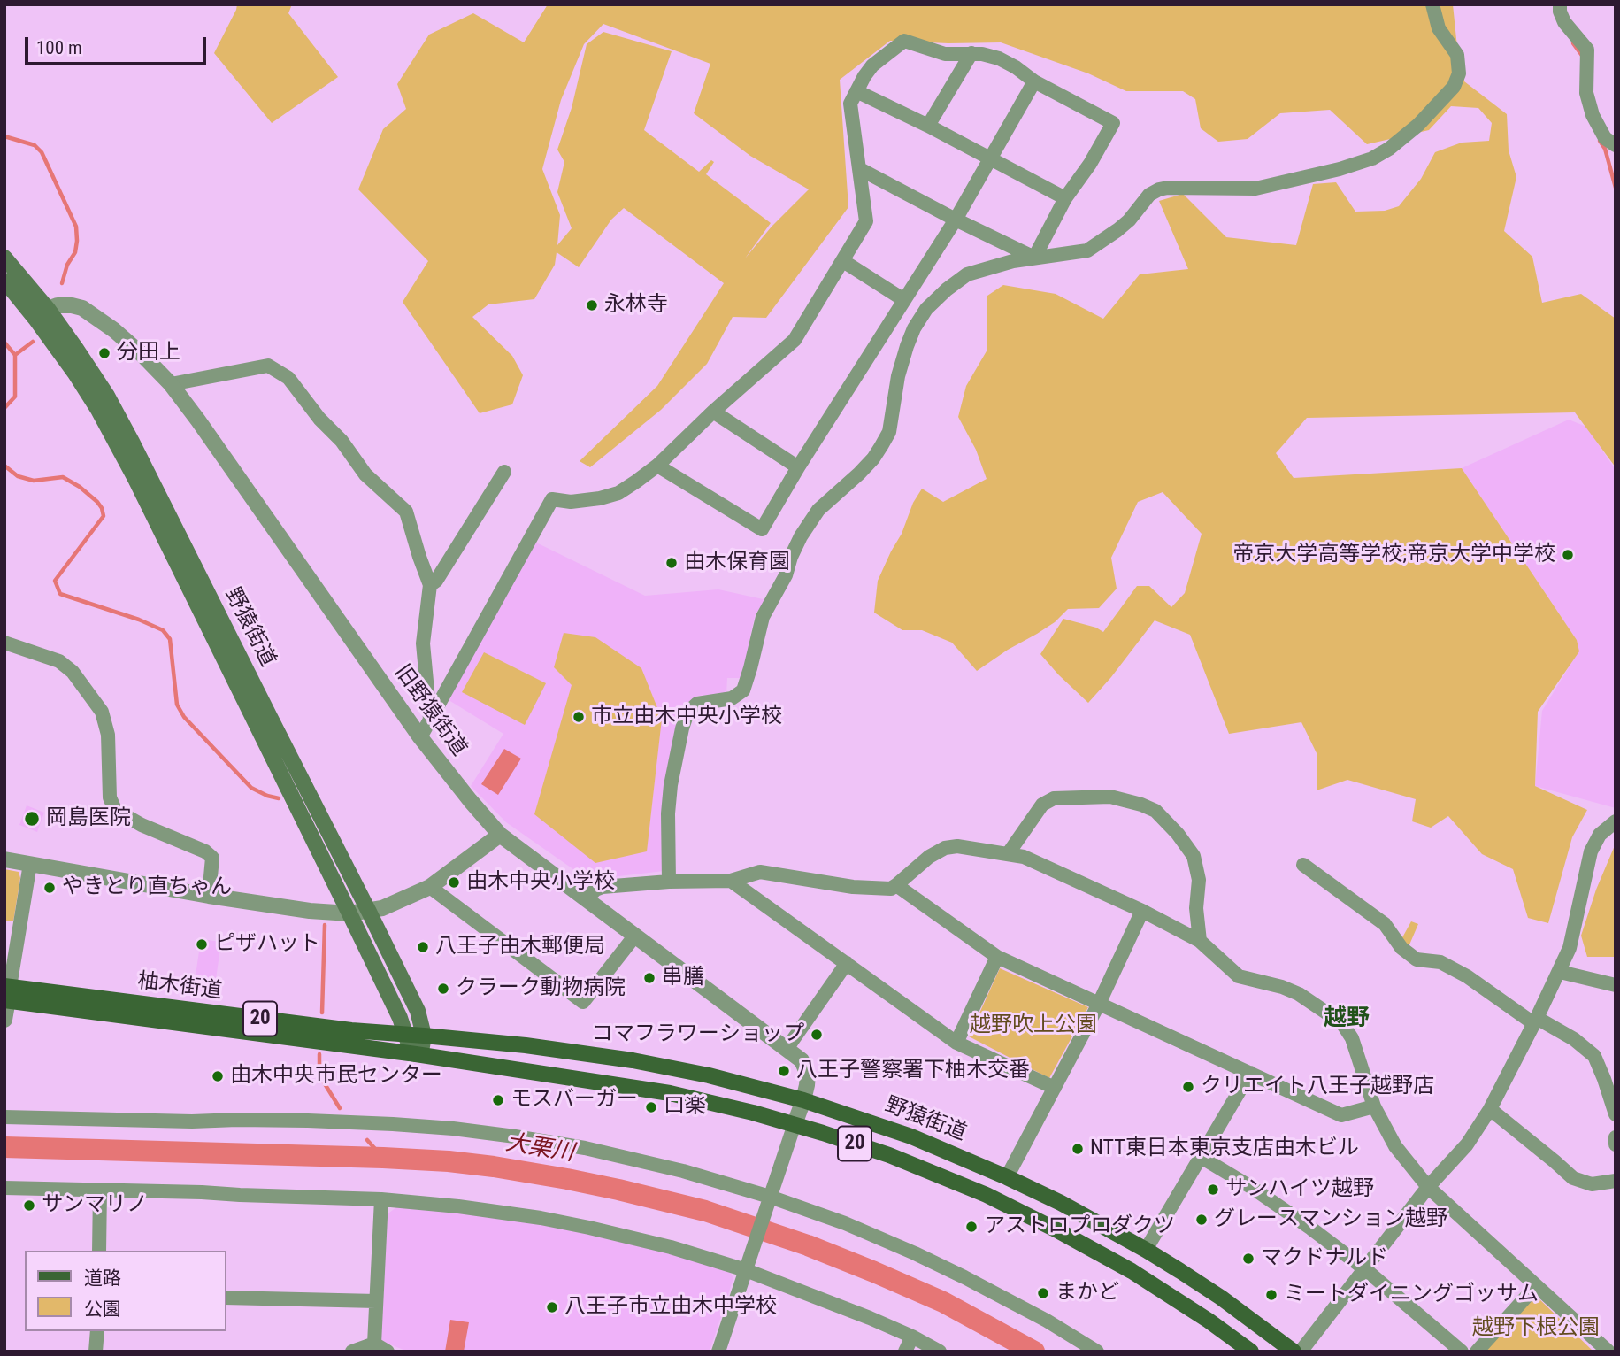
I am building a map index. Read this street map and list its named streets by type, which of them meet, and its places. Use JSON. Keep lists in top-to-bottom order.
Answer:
{
  "streets": {
    "main road": ["野猿街道", "柚木街道", "20"],
    "street": ["旧野猿街道"]
  },
  "crossings": [
    ["野猿街道", "旧野猿街道"],
    ["野猿街道", "柚木街道"],
    ["野猿街道", "20"],
    ["旧野猿街道", "20"],
    ["柚木街道", "20"]
  ],
  "districts": ["越野"],
  "water": ["大栗川"],
  "parks": ["越野吹上公園", "越野下根公園"],
  "places": [
    "永林寺",
    "分田上",
    "帝京大学高等学校;帝京大学中学校",
    "由木保育園",
    "市立由木中央小学校",
    "岡島医院",
    "由木中央小学校",
    "やきとり直ちゃん",
    "ピザハット",
    "八王子由木郵便局",
    "串膳",
    "クラーク動物病院",
    "コマフラワーショップ",
    "八王子警察署下柚木交番",
    "由木中央市民センター",
    "クリエイト八王子越野店",
    "モスバーガー",
    "口楽",
    "NTT東日本東京支店由木ビル",
    "サンハイツ越野",
    "サンマリノ",
    "グレースマンション越野",
    "アストロプロダクツ",
    "マクドナルド",
    "まかど",
    "ミートダイニングゴッサム",
    "八王子市立由木中学校"
  ],
  "legend": ["道路", "公園"],
  "scale_bar": "100 m"
}
